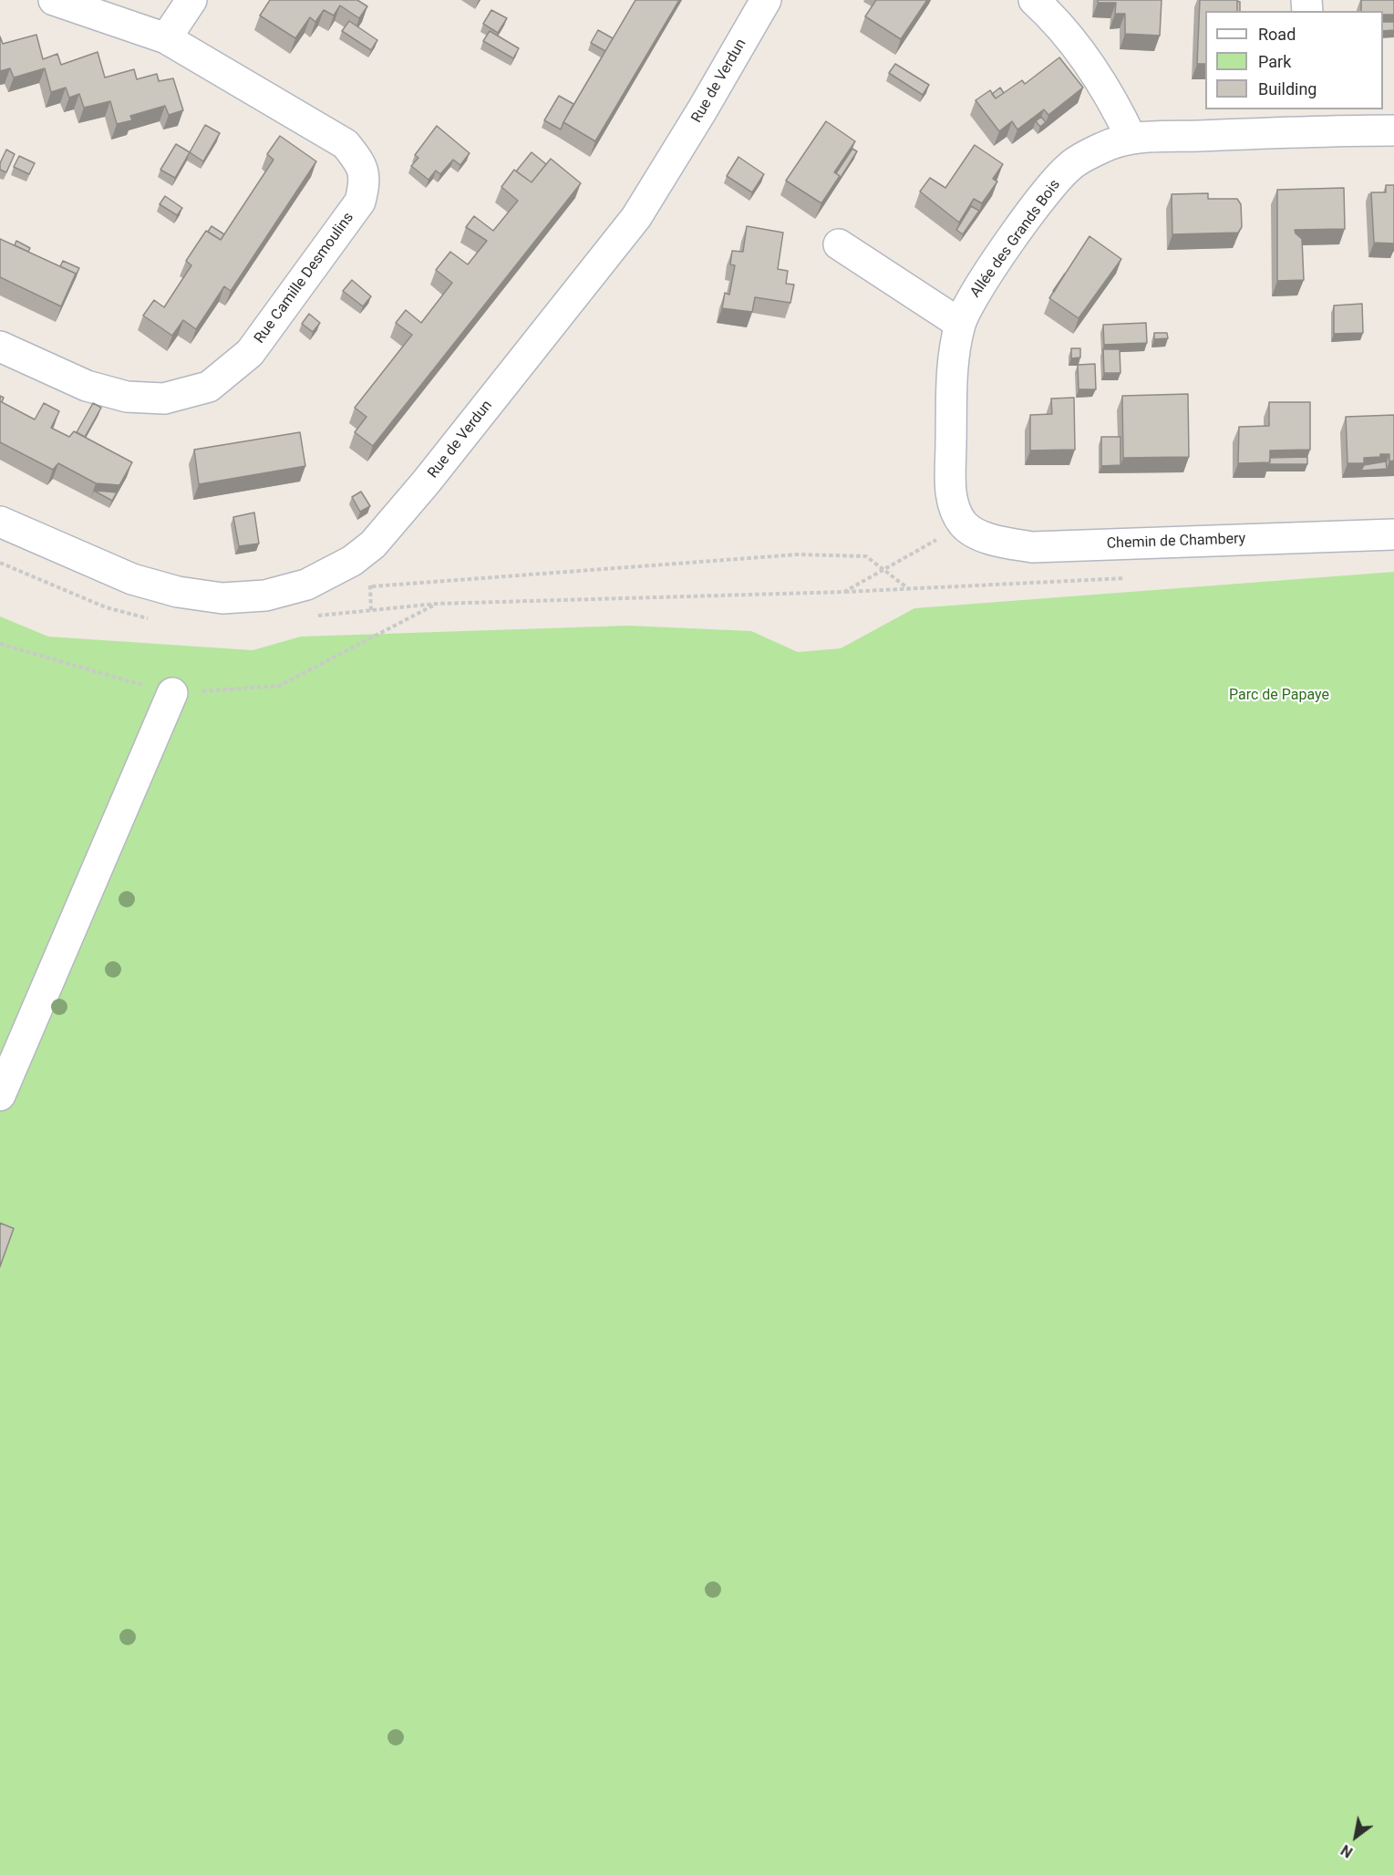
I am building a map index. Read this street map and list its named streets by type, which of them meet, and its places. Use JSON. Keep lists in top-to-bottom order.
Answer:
{
  "streets": {
    "street": [
      "Rue de Verdun",
      "Allée des Grands Bois",
      "Rue Camille Desmoulins",
      "Chemin de Chambery"
    ]
  },
  "crossings": [
    ["Allée des Grands Bois", "Chemin de Chambery"]
  ],
  "parks": ["Parc de Papaye"],
  "legend": ["Road", "Park", "Building"],
  "north": "bottom left"
}
